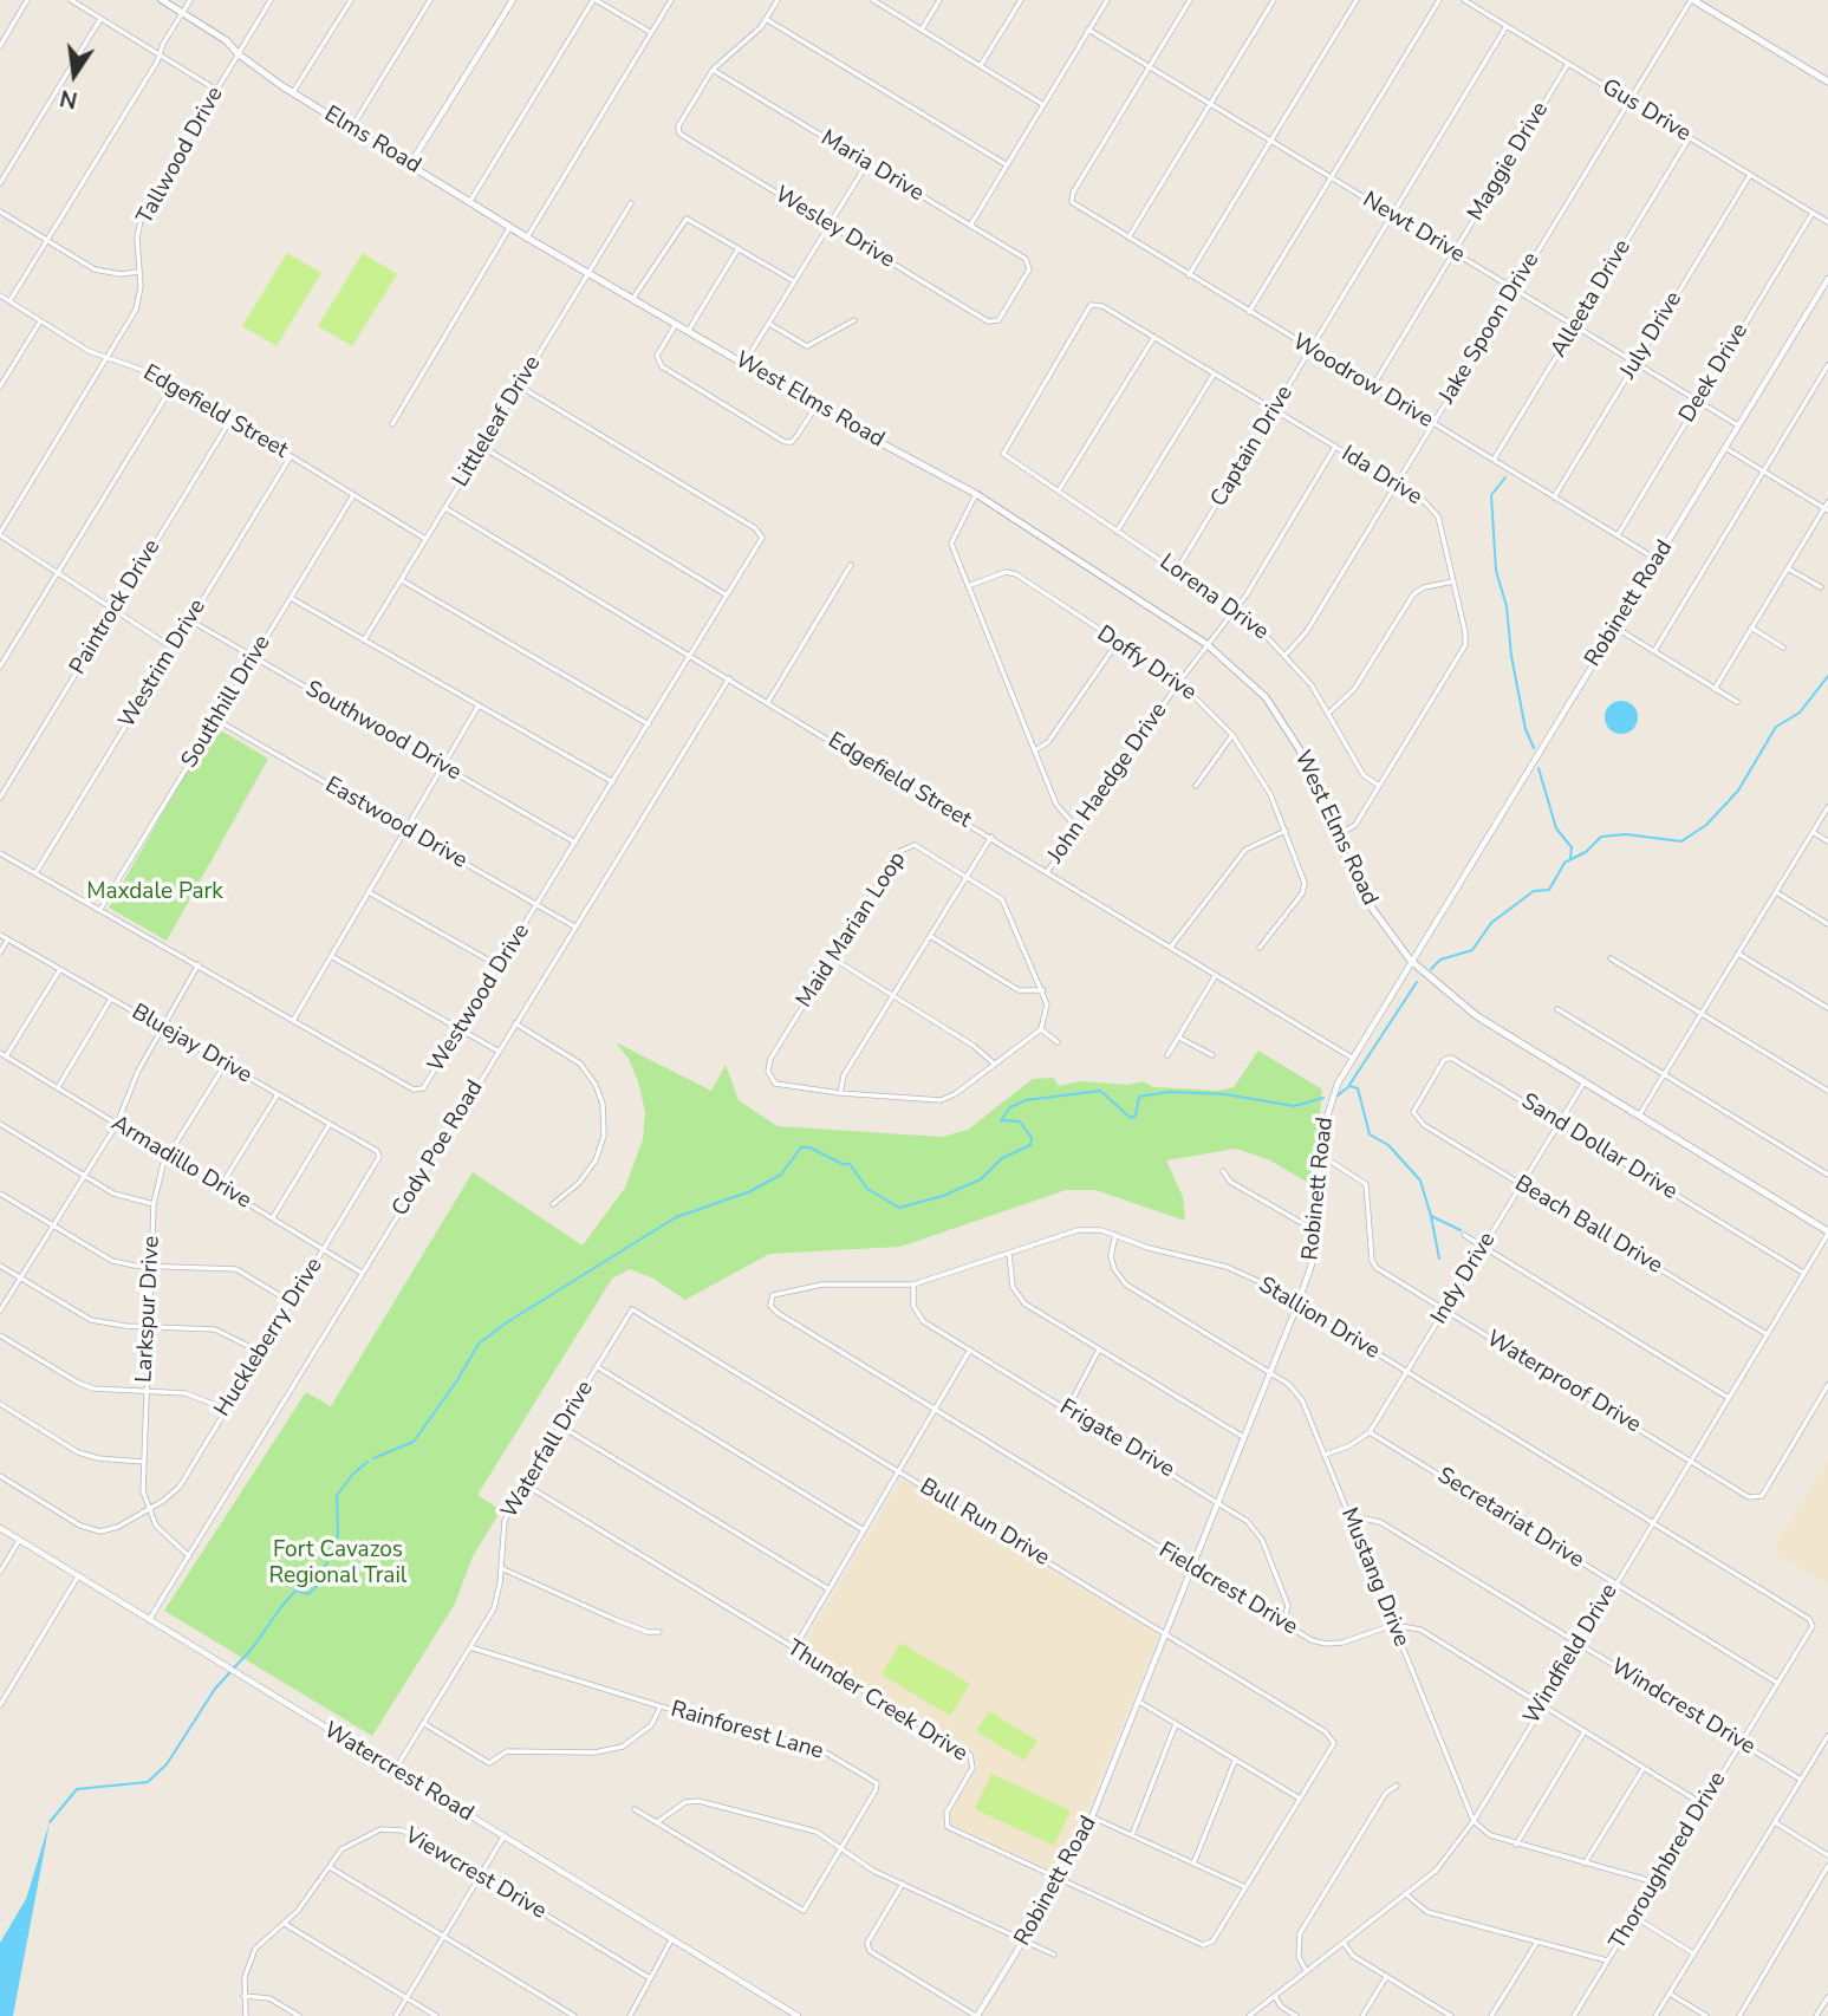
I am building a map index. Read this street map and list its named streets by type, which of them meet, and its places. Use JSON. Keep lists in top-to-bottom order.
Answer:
{
  "streets": {
    "main road": ["Elms Road", "West Elms Road"],
    "street": [
      "Gus Drive",
      "Tallwood Drive",
      "Maggie Drive",
      "Maria Drive",
      "Wesley Drive",
      "Newt Drive",
      "Alleeta Drive",
      "Jake Spoon Drive",
      "July Drive",
      "Deek Drive",
      "Woodrow Drive",
      "Edgefield Street",
      "Littleleaf Drive",
      "Captain Drive",
      "Ida Drive",
      "Lorena Drive",
      "Robinett Road",
      "Paintrock Drive",
      "Westrim Drive",
      "Doffy Drive",
      "Southhill Drive",
      "Southwood Drive",
      "John Haedge Drive",
      "Eastwood Drive",
      "Maid Marian Loop",
      "Westwood Drive",
      "Bluejay Drive",
      "Sand Dollar Drive",
      "Cody Poe Road",
      "Armadillo Drive",
      "Beach Ball Drive",
      "Indy Drive",
      "Larkspur Drive",
      "Stallion Drive",
      "Huckleberry Drive",
      "Waterproof Drive",
      "Frigate Drive",
      "Waterfall Drive",
      "Secretariat Drive",
      "Bull Run Drive",
      "Mustang Drive",
      "Fieldcrest Drive",
      "Windfield Drive",
      "Thunder Creek Drive",
      "Windcrest Drive",
      "Rainforest Lane",
      "Watercrest Road",
      "Thoroughbred Drive",
      "Viewcrest Drive"
    ]
  },
  "crossings": [
    ["Gus Drive", "Maggie Drive"],
    ["Gus Drive", "Alleeta Drive"],
    ["Gus Drive", "Jake Spoon Drive"],
    ["Gus Drive", "July Drive"],
    ["Gus Drive", "Deek Drive"],
    ["Gus Drive", "Captain Drive"],
    ["Elms Road", "Tallwood Drive"],
    ["Elms Road", "West Elms Road"],
    ["Elms Road", "Littleleaf Drive"],
    ["Tallwood Drive", "Edgefield Street"],
    ["Maggie Drive", "Newt Drive"],
    ["Maggie Drive", "Woodrow Drive"],
    ["Maria Drive", "Wesley Drive"],
    ["Newt Drive", "Alleeta Drive"],
    ["Newt Drive", "Jake Spoon Drive"],
    ["Newt Drive", "July Drive"],
    ["Newt Drive", "Deek Drive"],
    ["Newt Drive", "Woodrow Drive"],
    ["Newt Drive", "Captain Drive"],
    ["Newt Drive", "Robinett Road"],
    ["Alleeta Drive", "Woodrow Drive"],
    ["Jake Spoon Drive", "Woodrow Drive"],
    ["Jake Spoon Drive", "Ida Drive"],
    ["Jake Spoon Drive", "Lorena Drive"],
    ["July Drive", "Woodrow Drive"],
    ["Deek Drive", "Woodrow Drive"],
    ["Woodrow Drive", "Captain Drive"],
    ["Woodrow Drive", "Robinett Road"],
    ["West Elms Road", "Littleleaf Drive"],
    ["West Elms Road", "Ida Drive"],
    ["West Elms Road", "Robinett Road"],
    ["West Elms Road", "John Haedge Drive"],
    ["West Elms Road", "Indy Drive"],
    ["West Elms Road", "Windfield Drive"],
    ["Edgefield Street", "Littleleaf Drive"],
    ["Edgefield Street", "Robinett Road"],
    ["Edgefield Street", "Paintrock Drive"],
    ["Edgefield Street", "Westrim Drive"],
    ["Edgefield Street", "Southhill Drive"],
    ["Edgefield Street", "John Haedge Drive"],
    ["Edgefield Street", "Westwood Drive"],
    ["Edgefield Street", "Cody Poe Road"],
    ["Littleleaf Drive", "Westwood Drive"],
    ["Captain Drive", "Ida Drive"],
    ["Captain Drive", "Lorena Drive"],
    ["Ida Drive", "Lorena Drive"],
    ["Ida Drive", "John Haedge Drive"],
    ["Lorena Drive", "John Haedge Drive"],
    ["Robinett Road", "Stallion Drive"],
    ["Robinett Road", "Waterproof Drive"],
    ["Robinett Road", "Frigate Drive"],
    ["Robinett Road", "Bull Run Drive"],
    ["Robinett Road", "Mustang Drive"],
    ["Robinett Road", "Fieldcrest Drive"],
    ["Robinett Road", "Thunder Creek Drive"],
    ["Westrim Drive", "Southwood Drive"],
    ["Westrim Drive", "Westwood Drive"],
    ["Doffy Drive", "John Haedge Drive"],
    ["Southhill Drive", "Southwood Drive"],
    ["Southhill Drive", "Eastwood Drive"],
    ["Southhill Drive", "Westwood Drive"],
    ["Southwood Drive", "Westwood Drive"],
    ["Eastwood Drive", "Westwood Drive"],
    ["Eastwood Drive", "Cody Poe Road"],
    ["Bluejay Drive", "Larkspur Drive"],
    ["Bluejay Drive", "Huckleberry Drive"],
    ["Sand Dollar Drive", "Beach Ball Drive"],
    ["Sand Dollar Drive", "Indy Drive"],
    ["Sand Dollar Drive", "Windfield Drive"],
    ["Cody Poe Road", "Armadillo Drive"],
    ["Cody Poe Road", "Watercrest Road"],
    ["Armadillo Drive", "Larkspur Drive"],
    ["Armadillo Drive", "Huckleberry Drive"],
    ["Beach Ball Drive", "Indy Drive"],
    ["Beach Ball Drive", "Windfield Drive"],
    ["Indy Drive", "Stallion Drive"],
    ["Indy Drive", "Waterproof Drive"],
    ["Indy Drive", "Secretariat Drive"],
    ["Larkspur Drive", "Huckleberry Drive"],
    ["Stallion Drive", "Frigate Drive"],
    ["Stallion Drive", "Mustang Drive"],
    ["Stallion Drive", "Fieldcrest Drive"],
    ["Stallion Drive", "Windfield Drive"],
    ["Stallion Drive", "Thoroughbred Drive"],
    ["Waterproof Drive", "Windfield Drive"],
    ["Frigate Drive", "Fieldcrest Drive"],
    ["Waterfall Drive", "Bull Run Drive"],
    ["Waterfall Drive", "Thunder Creek Drive"],
    ["Waterfall Drive", "Rainforest Lane"],
    ["Waterfall Drive", "Watercrest Road"],
    ["Secretariat Drive", "Windfield Drive"],
    ["Secretariat Drive", "Thoroughbred Drive"],
    ["Bull Run Drive", "Thunder Creek Drive"],
    ["Mustang Drive", "Fieldcrest Drive"],
    ["Mustang Drive", "Windfield Drive"],
    ["Mustang Drive", "Windcrest Drive"],
    ["Windfield Drive", "Windcrest Drive"],
    ["Windcrest Drive", "Thoroughbred Drive"]
  ],
  "parks": ["Maxdale Park", "Fort Cavazos Regional Trail"],
  "north": "bottom"
}
